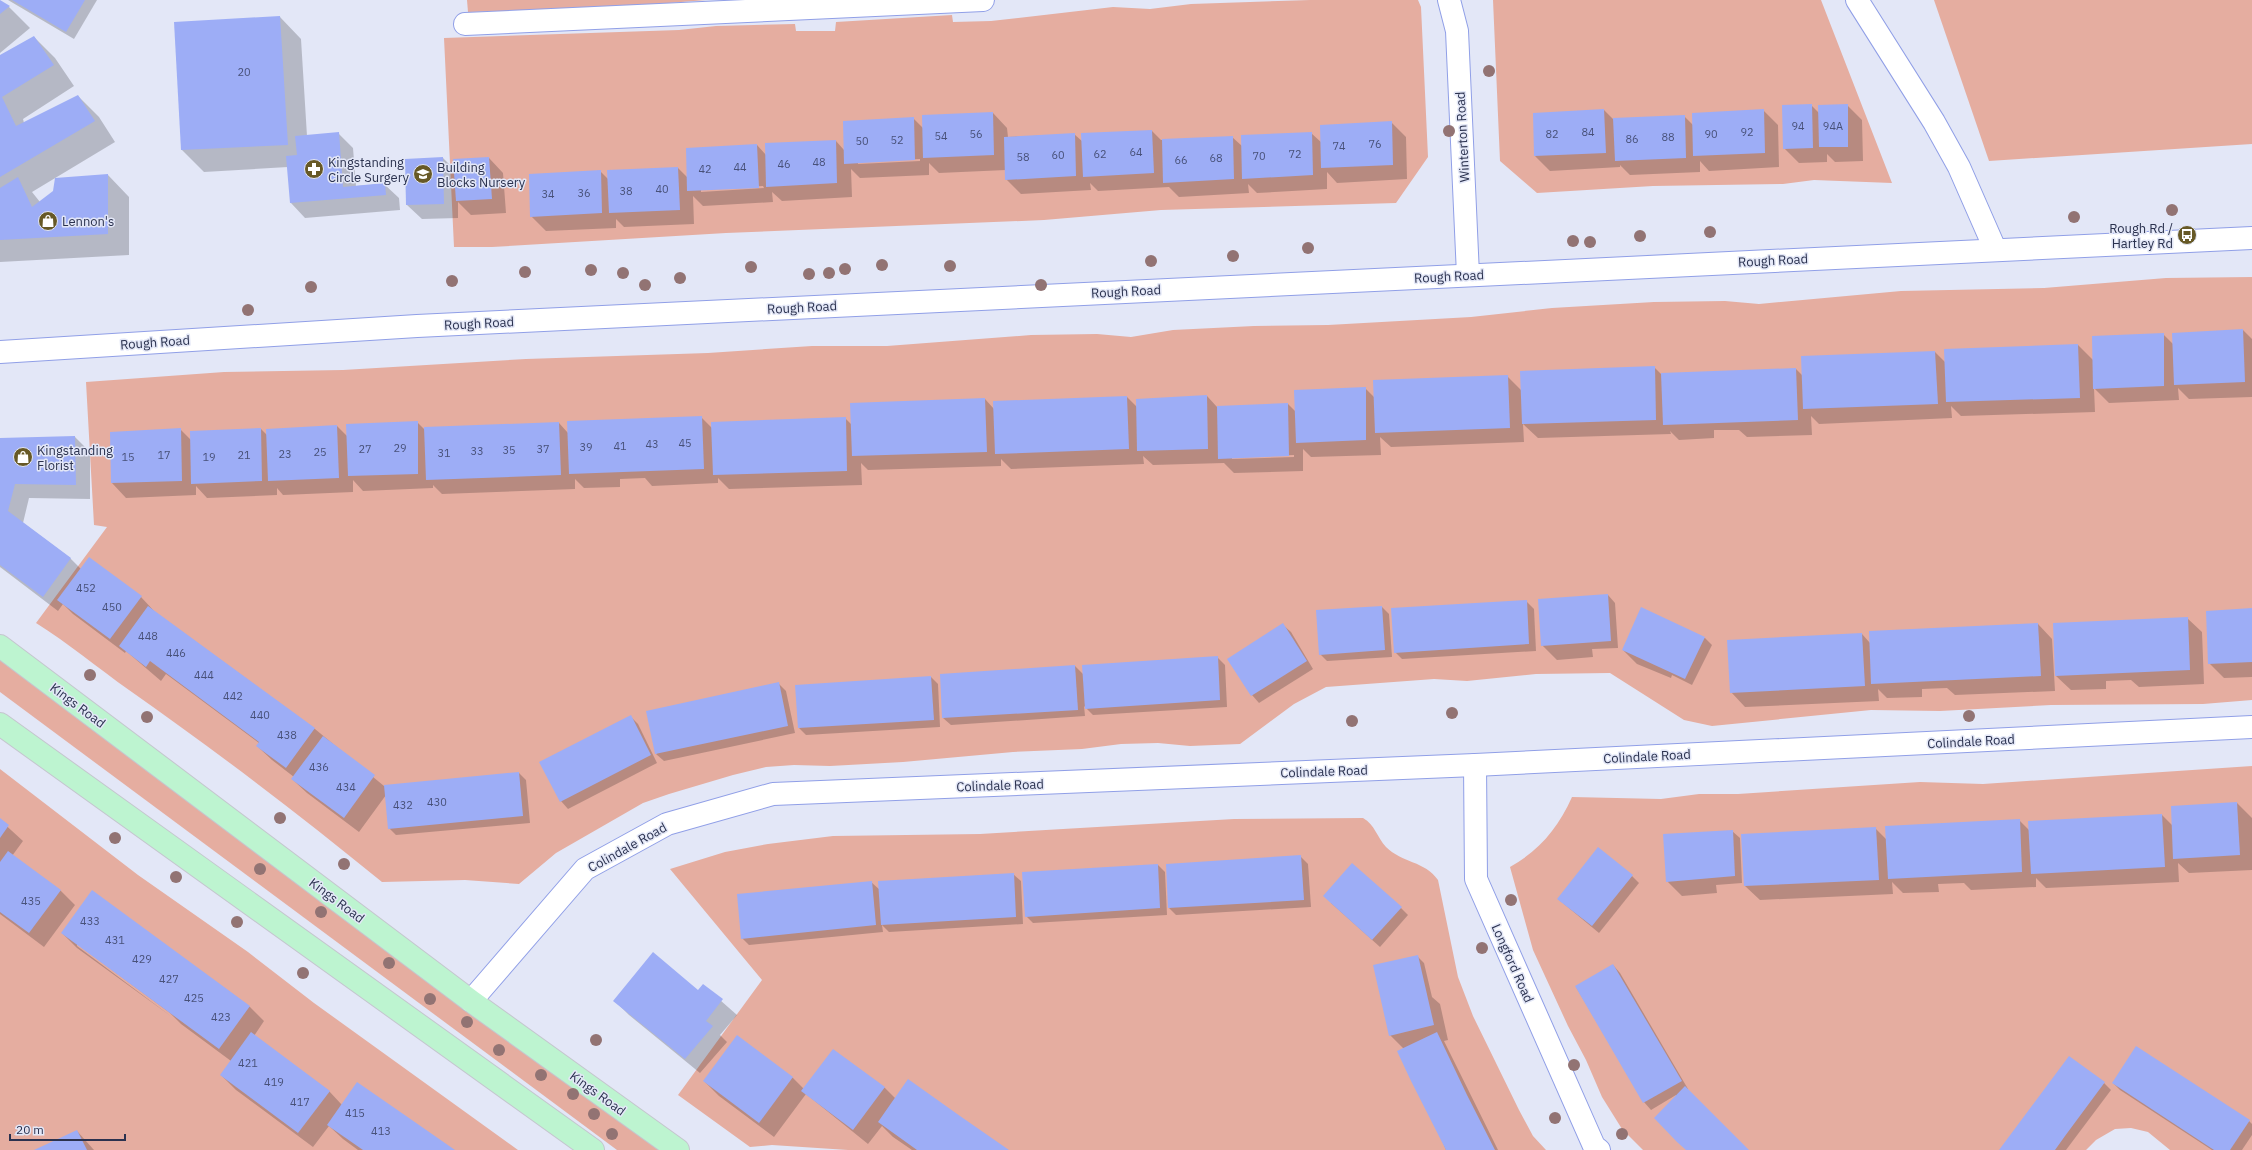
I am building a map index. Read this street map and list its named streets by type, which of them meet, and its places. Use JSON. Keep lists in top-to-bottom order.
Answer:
{
  "streets": {
    "main road": ["Kings Road"],
    "street": [
      "Winterton Road",
      "Rough Road",
      "Colindale Road",
      "Longford Road"
    ]
  },
  "crossings": [
    ["Winterton Road", "Rough Road"],
    ["Kings Road", "Colindale Road"],
    ["Colindale Road", "Longford Road"]
  ],
  "places": {
    "pharmacy": ["Kingstanding Circle Surgery"],
    "school or university": ["Building Blocks Nursery"],
    "shop": ["Lennon's", "Kingstanding Florist"],
    "bus stop": ["Rough Rd / Hartley Rd"]
  },
  "house_numbers": [
    "20",
    "94",
    "94A",
    "84",
    "92",
    "56",
    "82",
    "90",
    "54",
    "88",
    "86",
    "52",
    "50",
    "76",
    "74",
    "64",
    "62",
    "72",
    "60",
    "70",
    "58",
    "68",
    "66",
    "48",
    "46",
    "44",
    "42",
    "40",
    "38",
    "36",
    "34",
    "45",
    "43",
    "41",
    "39",
    "29",
    "27",
    "37",
    "35",
    "33",
    "25",
    "31",
    "23",
    "17",
    "21",
    "15",
    "19",
    "452",
    "450",
    "448",
    "446",
    "444",
    "442",
    "440",
    "438",
    "436",
    "434",
    "430",
    "432",
    "435",
    "433",
    "431",
    "429",
    "427",
    "425",
    "423",
    "421",
    "419",
    "417",
    "415",
    "413"
  ],
  "scale_bar": "20 m"
}
